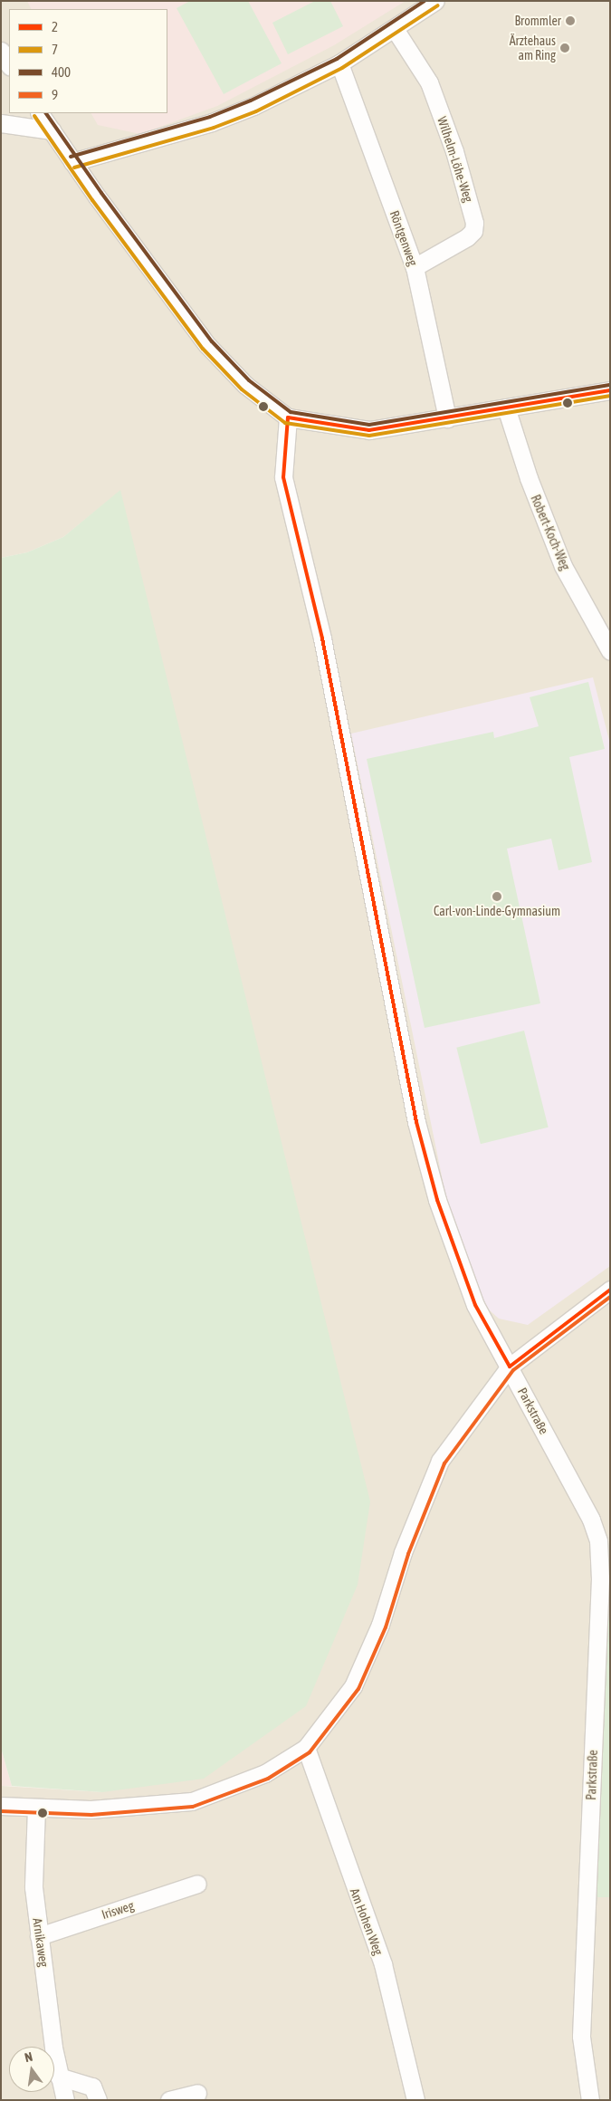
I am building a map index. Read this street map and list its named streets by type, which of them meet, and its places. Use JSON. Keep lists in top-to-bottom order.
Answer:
{
  "streets": {
    "street": [
      "Wilhelm-Löhe-Weg",
      "Röntgenweg",
      "Robert-Koch-Weg",
      "Parkstraße",
      "Irisweg",
      "Am Hohen Weg",
      "Arnikaweg"
    ]
  },
  "crossings": [
    ["Wilhelm-Löhe-Weg", "Röntgenweg"],
    ["Irisweg", "Arnikaweg"]
  ],
  "places": ["Brommler", "Ärztehaus am Ring", "Carl-von-Linde-Gymnasium"],
  "lines": [
    "transit line 400",
    "transit line 7",
    "transit line 2",
    "transit line 9"
  ],
  "legend": [
    "2",
    "7",
    "400",
    "9"
  ],
  "north": "top"
}
